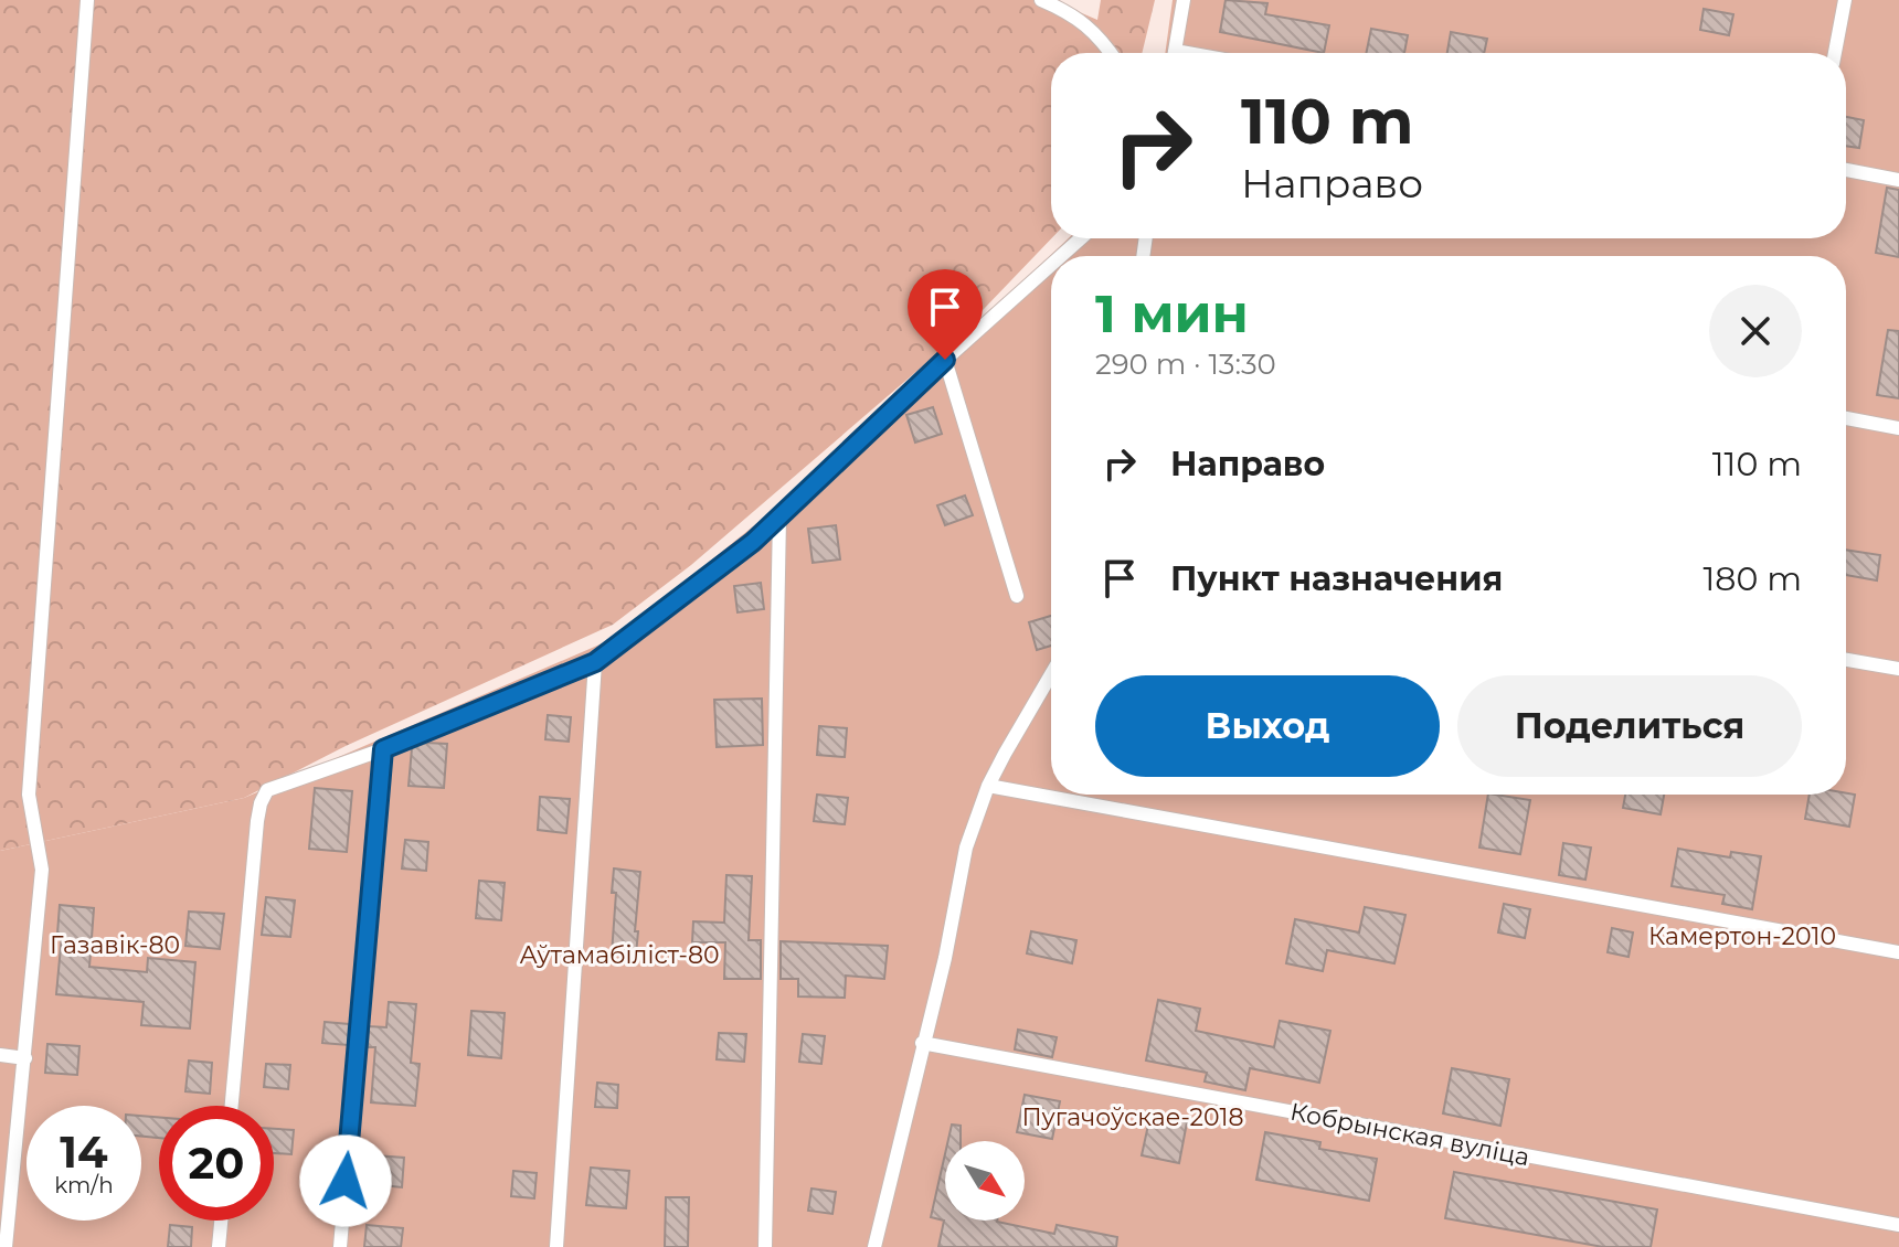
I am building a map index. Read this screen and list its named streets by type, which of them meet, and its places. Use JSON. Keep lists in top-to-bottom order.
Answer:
{
  "streets": {
    "lane": ["Кобрынская вуліца"]
  },
  "parks": [
    "Камертон-2010",
    "Газавік-80",
    "Аўтамабіліст-80",
    "Пугачоўскае-2018"
  ],
  "north": "bottom right",
  "page": {
    "turn": ["110 m", "Направо"],
    "heading": ["1 мин", "290 m · 13:30"],
    "list": [
      {
        "name": "Направо",
        "value": "110 m"
      },
      {
        "name": "Пункт назначения",
        "value": "180 m"
      }
    ],
    "buttons": ["Выход", "Поделиться"],
    "speed": "14 km/h",
    "limit": "20"
  }
}
